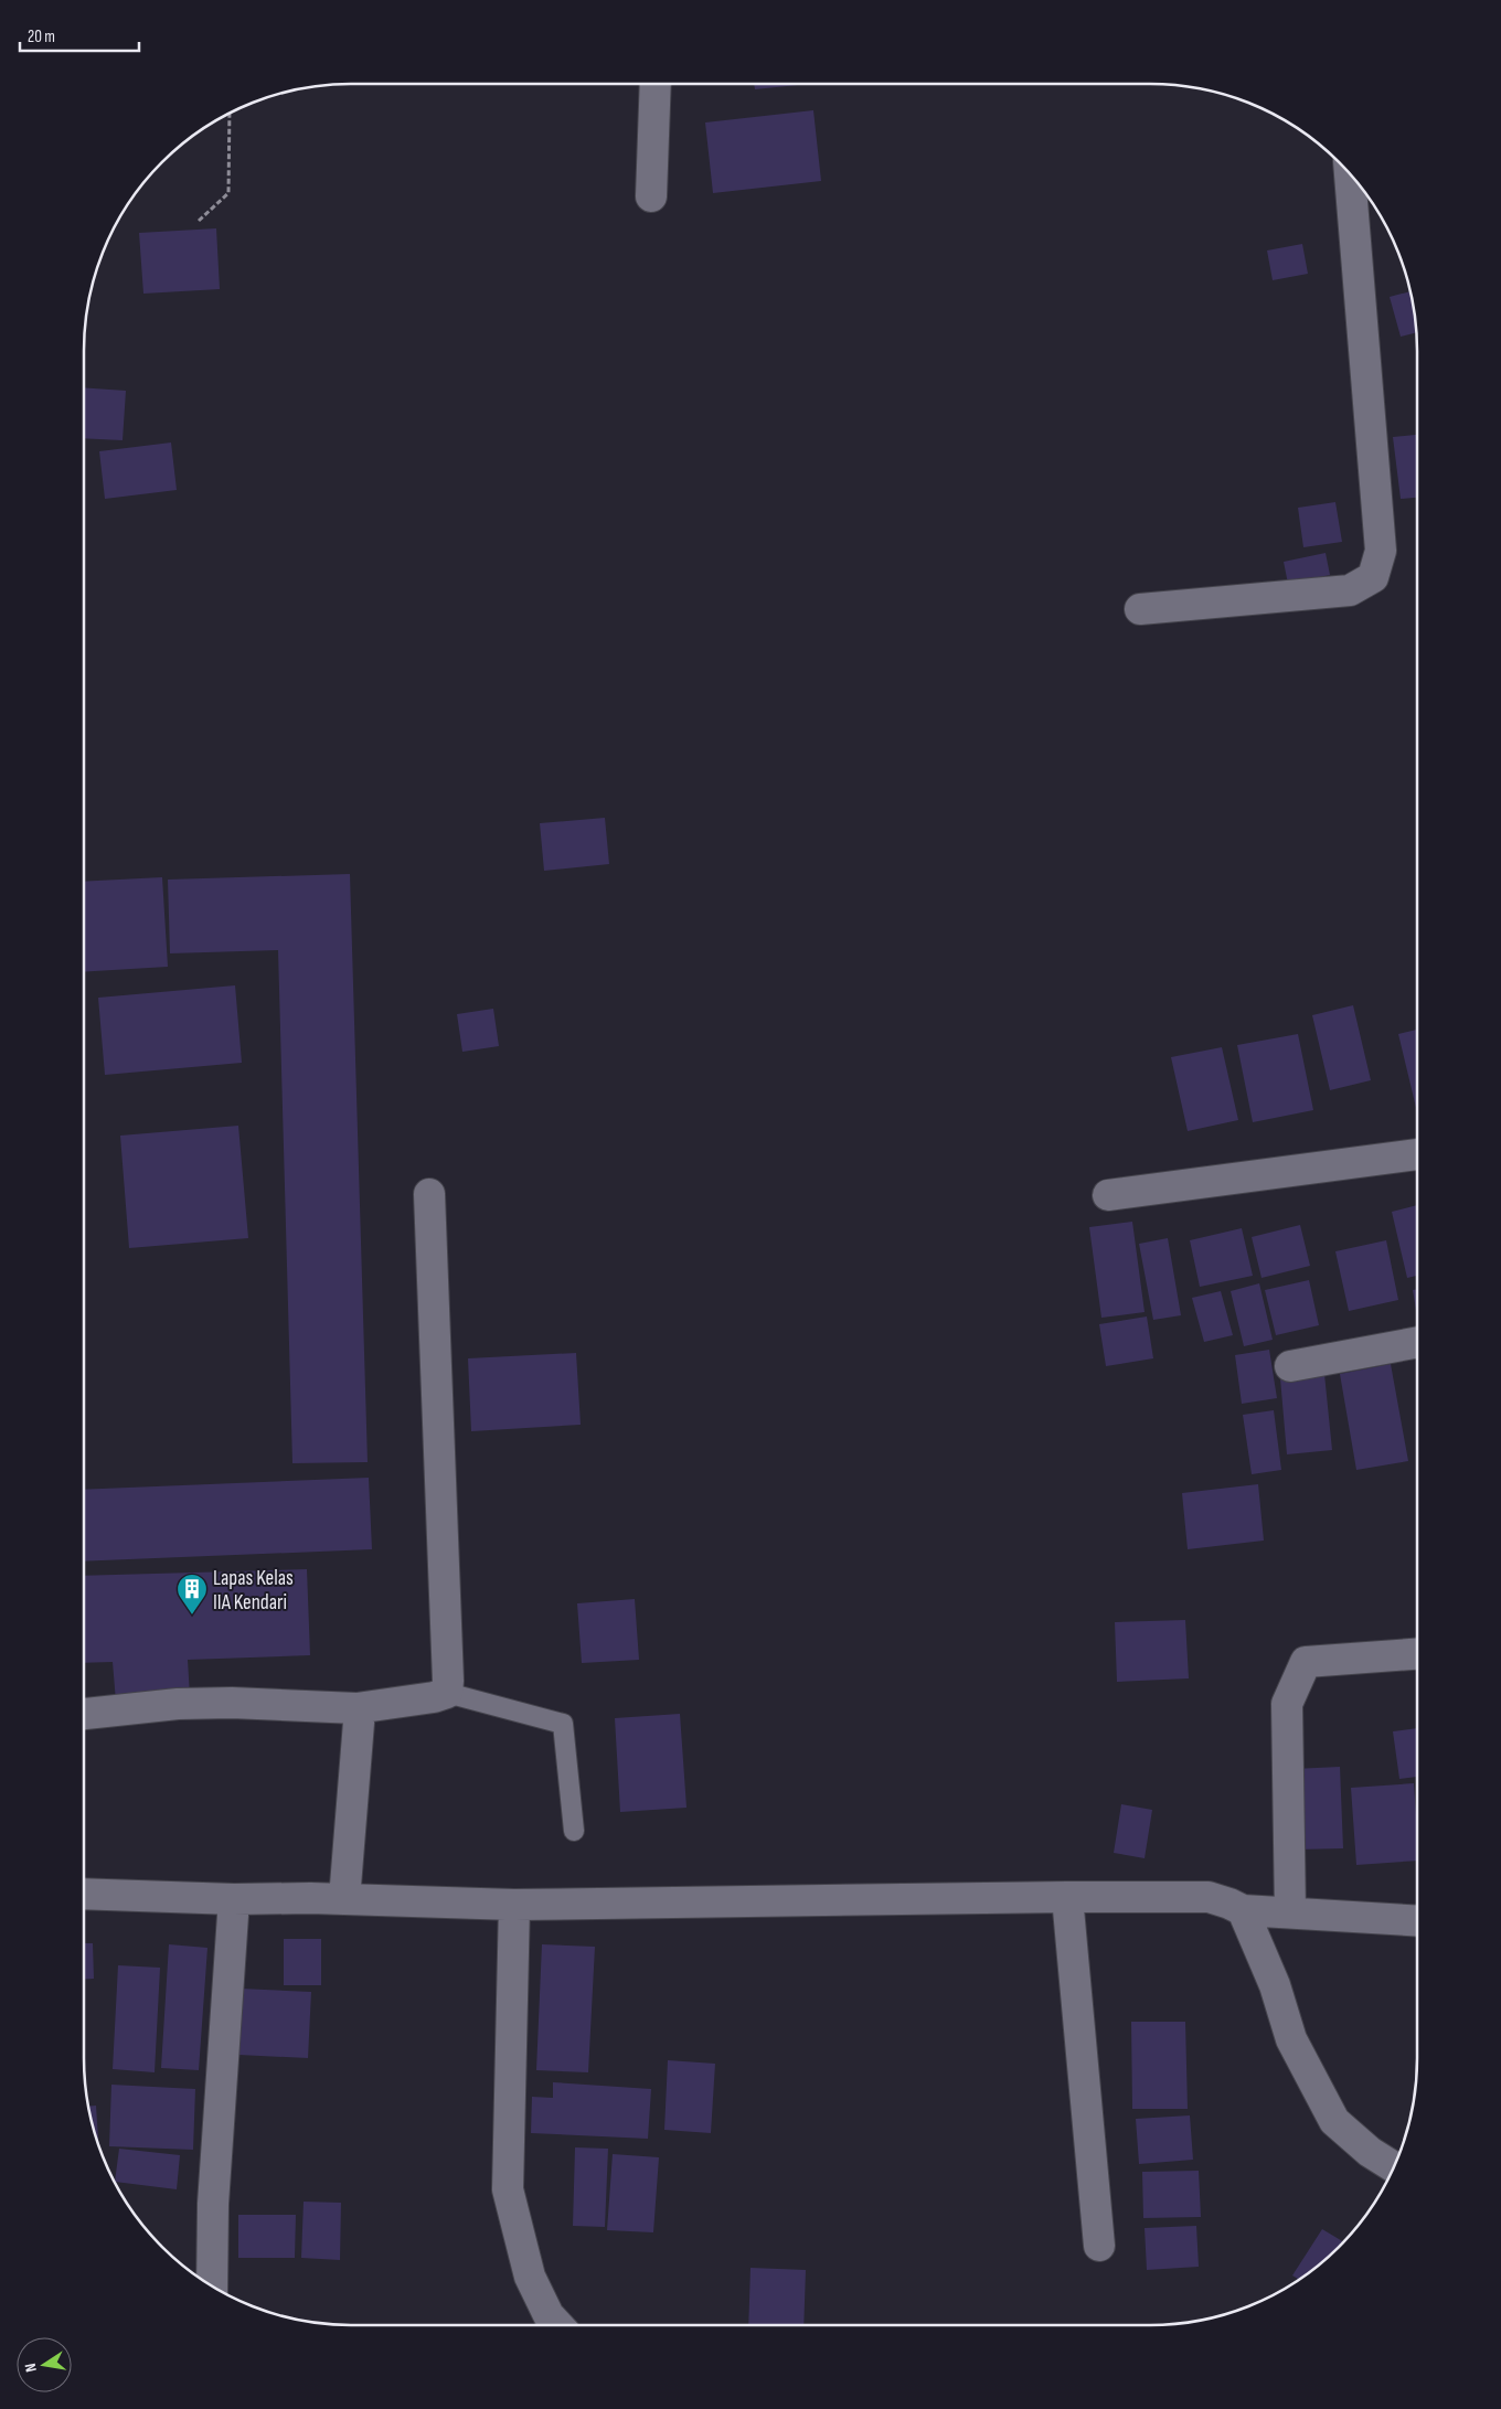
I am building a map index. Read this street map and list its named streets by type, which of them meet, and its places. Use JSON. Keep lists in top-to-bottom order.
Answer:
{
  "places": {
    "building": ["Lapas Kelas IIA Kendari"]
  },
  "scale_bar": "20 m",
  "north": "left"
}
